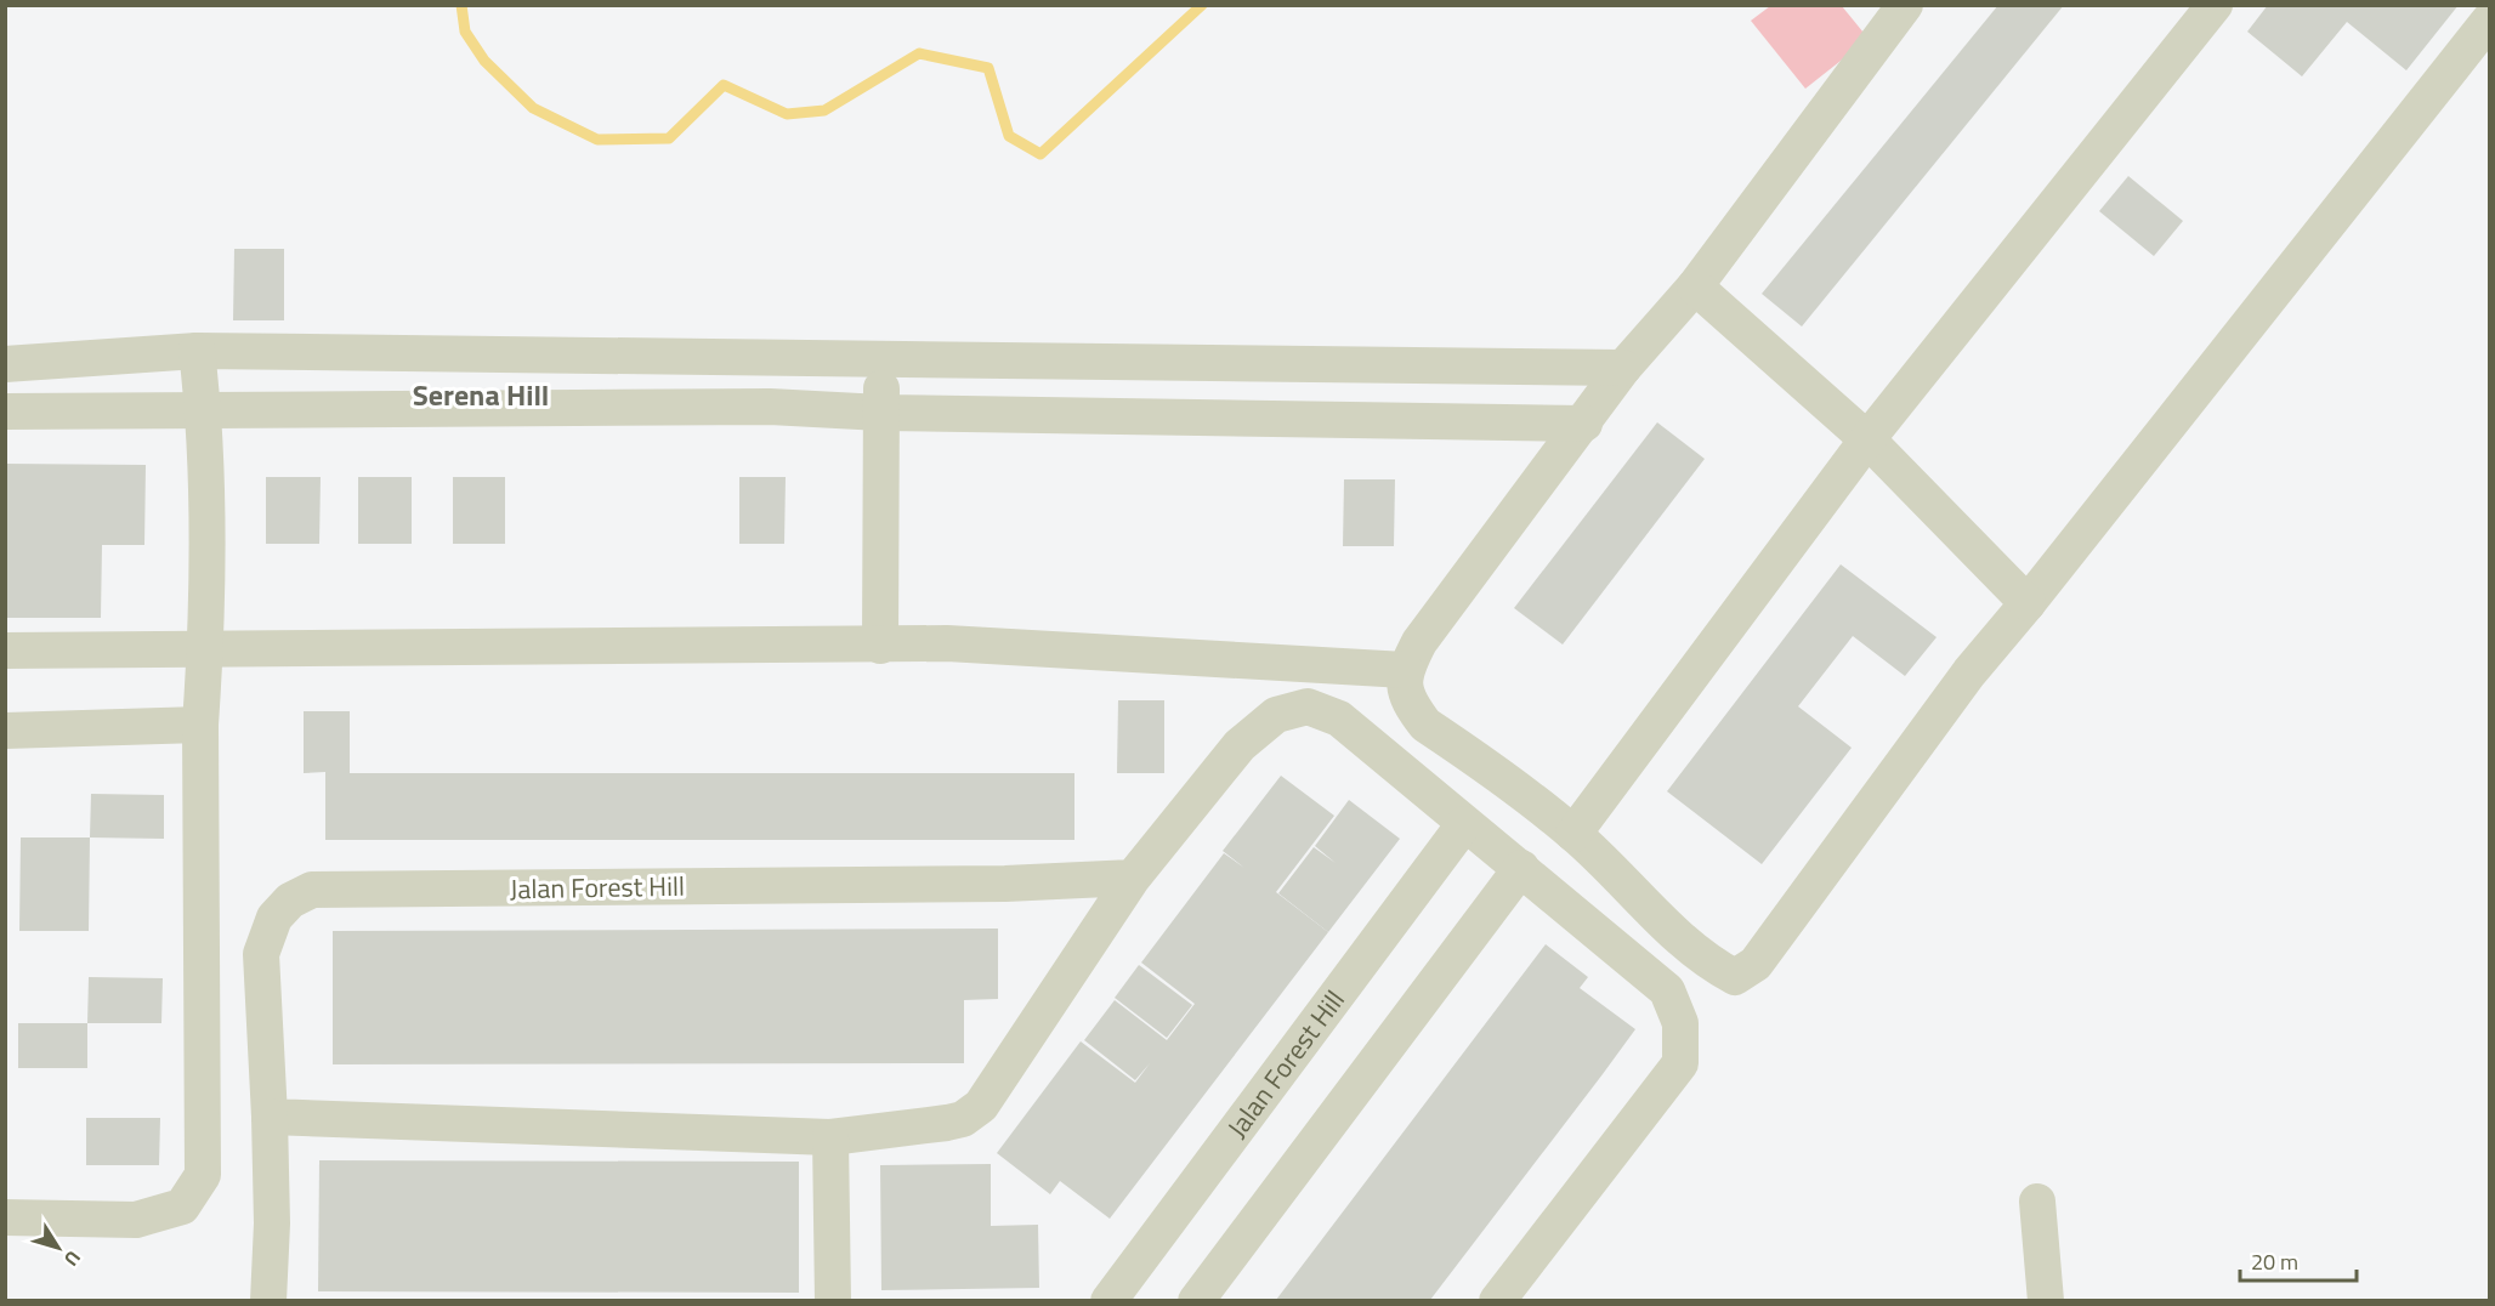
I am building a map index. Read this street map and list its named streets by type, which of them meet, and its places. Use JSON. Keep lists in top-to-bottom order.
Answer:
{
  "streets": {
    "street": ["Jalan Forest Hill"]
  },
  "districts": ["Serena Hill"],
  "scale_bar": "20 m",
  "north": "bottom right"
}
